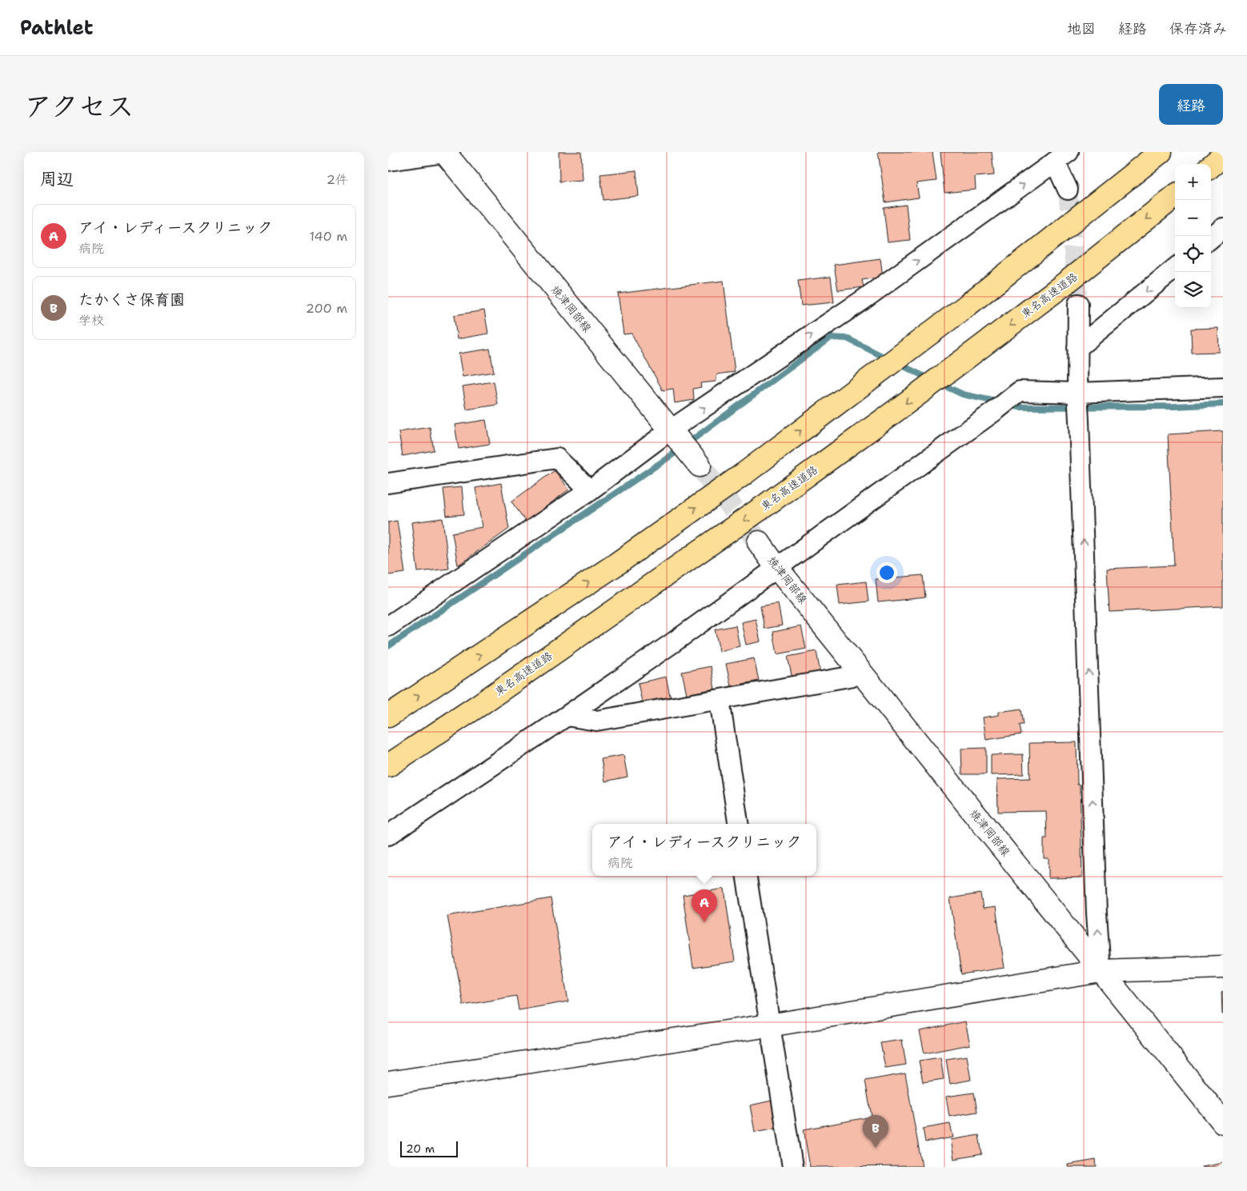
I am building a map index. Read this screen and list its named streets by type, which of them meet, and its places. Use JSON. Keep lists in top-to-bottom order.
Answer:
{
  "streets": {
    "highway": ["東名高速道路"],
    "main road": ["焼津岡部線"]
  },
  "scale_bar": "20 m",
  "page": {
    "header": "Pathlet",
    "nav": ["地図", "経路", "保存済み"],
    "title": "アクセス",
    "buttons": "経路",
    "heading": ["周辺", "2件"],
    "map_buttons": ["+", "−"],
    "list": [
      {
        "mark": "A",
        "name": "アイ・レディースクリニック",
        "note": "病院",
        "value": "140 m"
      },
      {
        "mark": "B",
        "name": "たかくさ保育園",
        "note": "学校",
        "value": "200 m"
      }
    ],
    "popup": ["アイ・レディースクリニック", "病院"],
    "pins": ["A", "B"],
    "scale": "20 m"
  }
}
